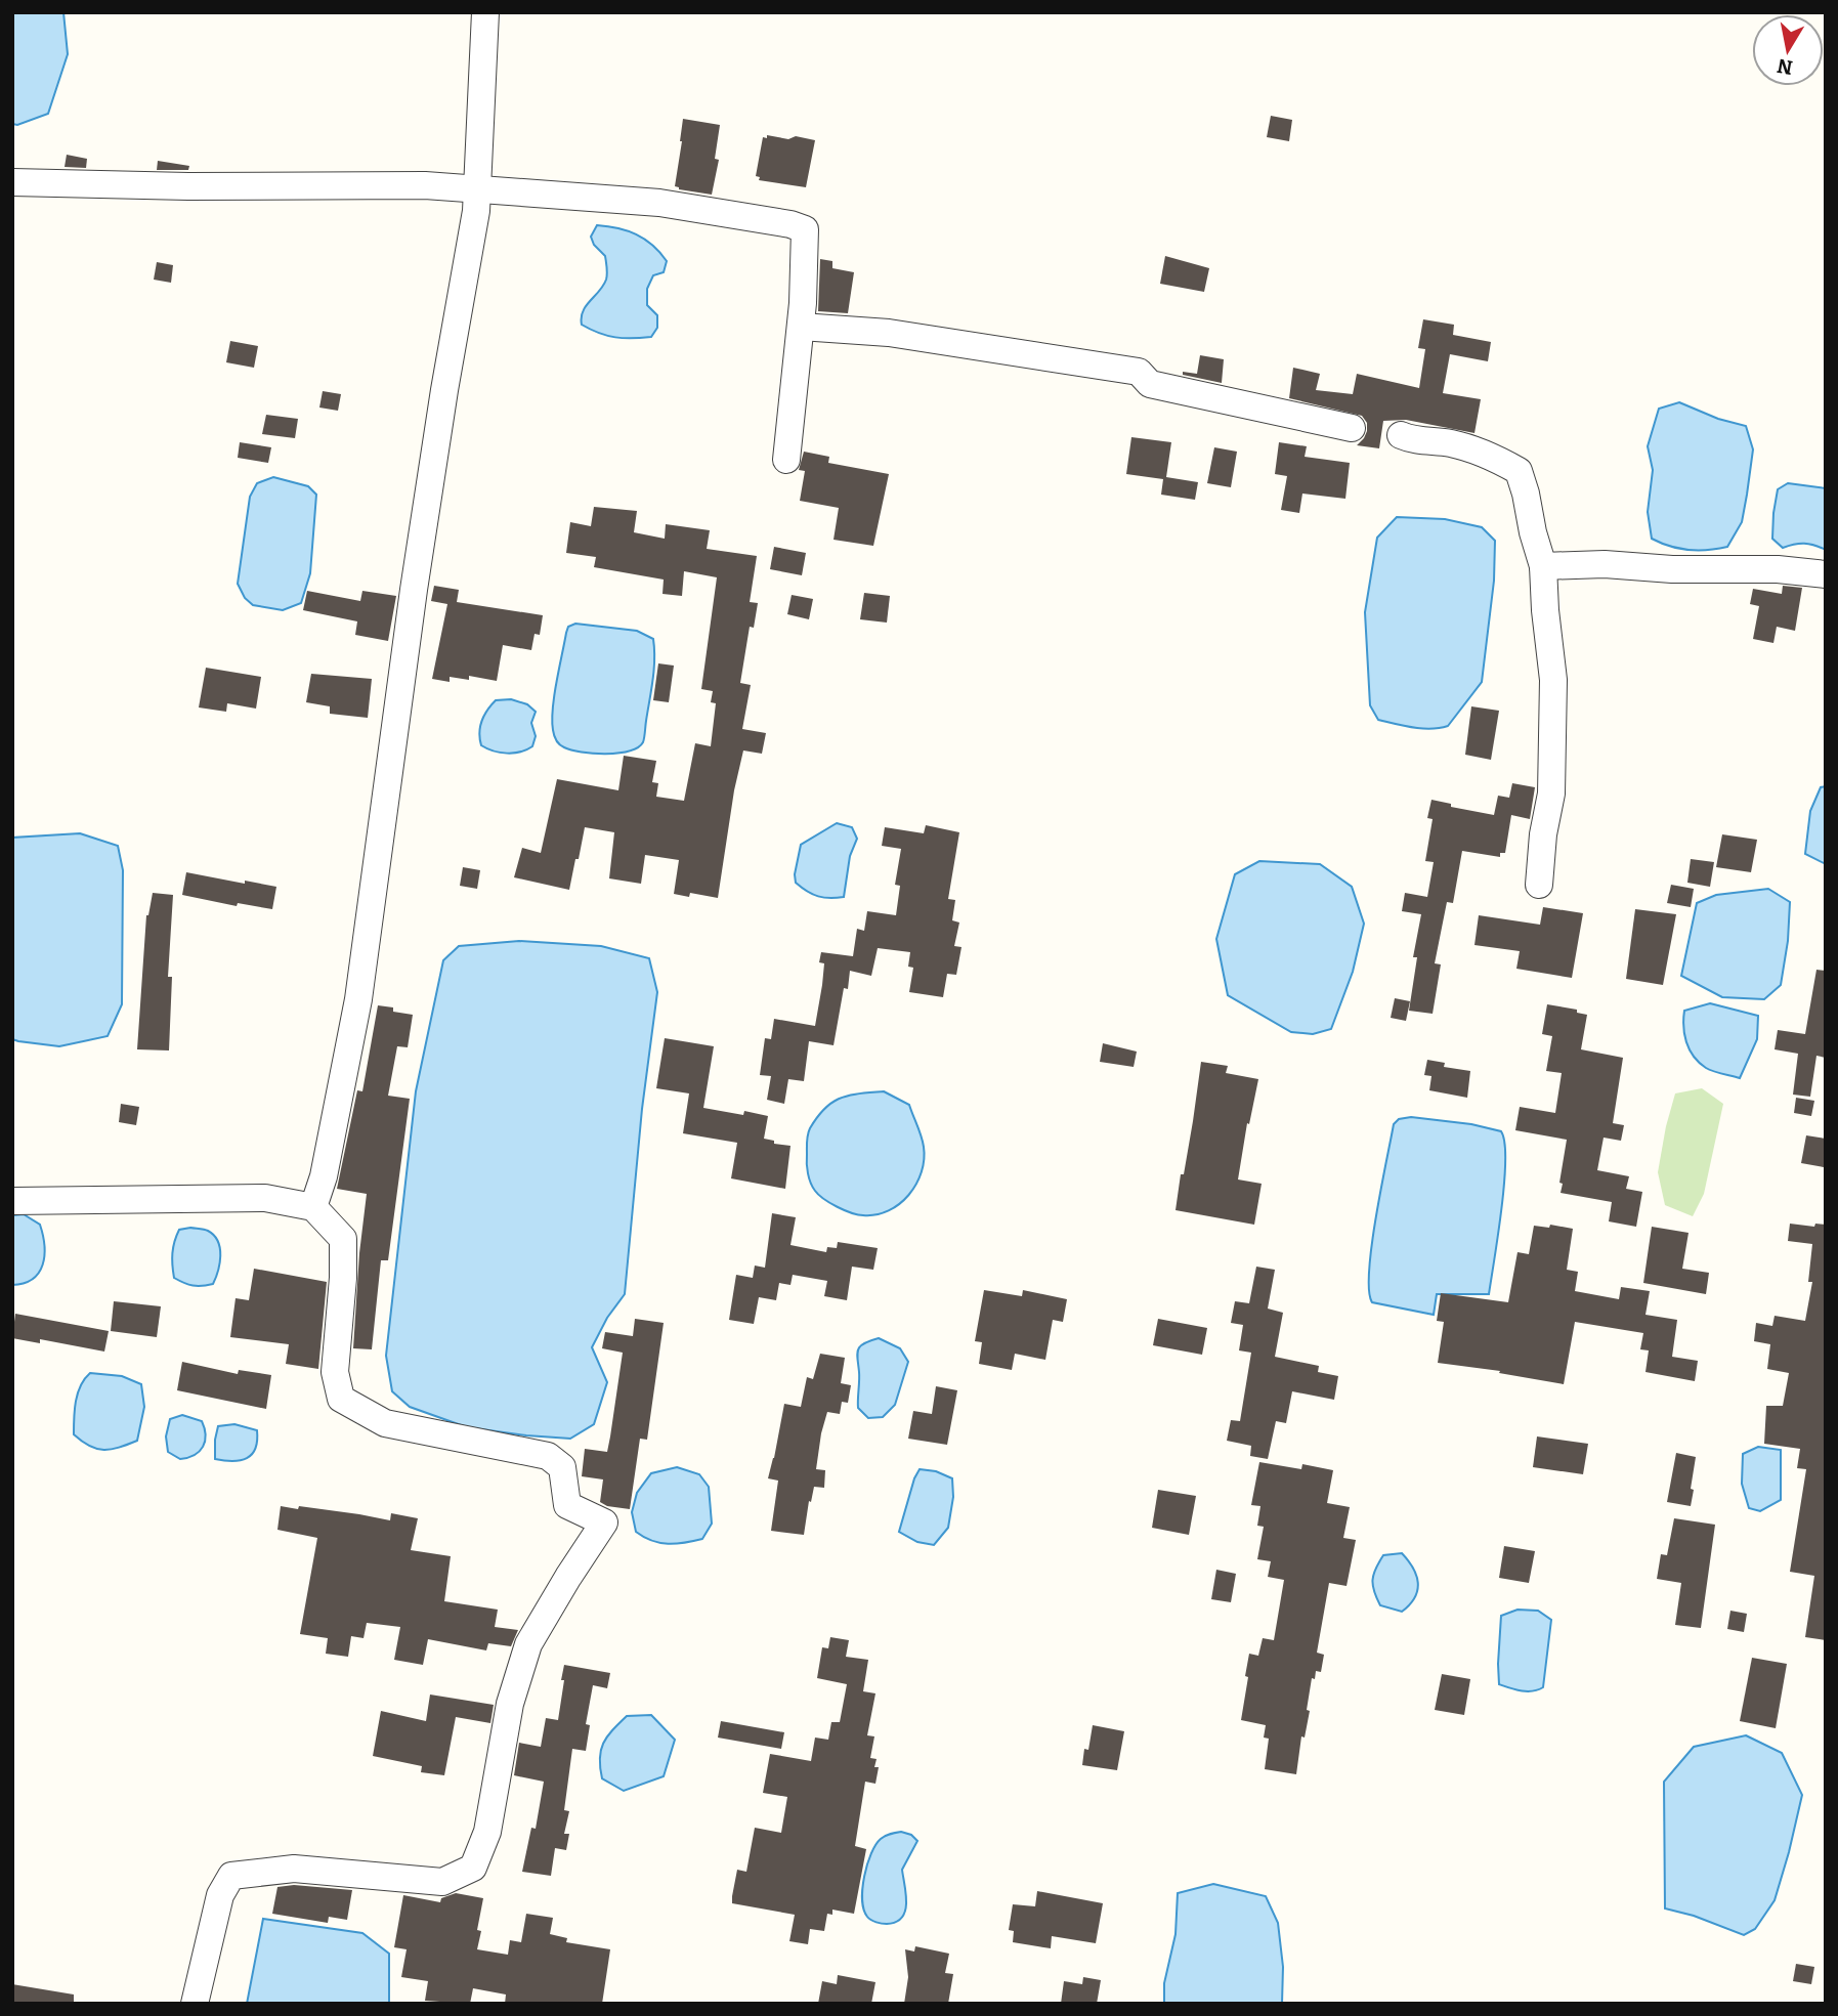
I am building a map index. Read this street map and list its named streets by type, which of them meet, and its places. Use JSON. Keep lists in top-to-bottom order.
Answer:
{
  "north": "bottom"
}
